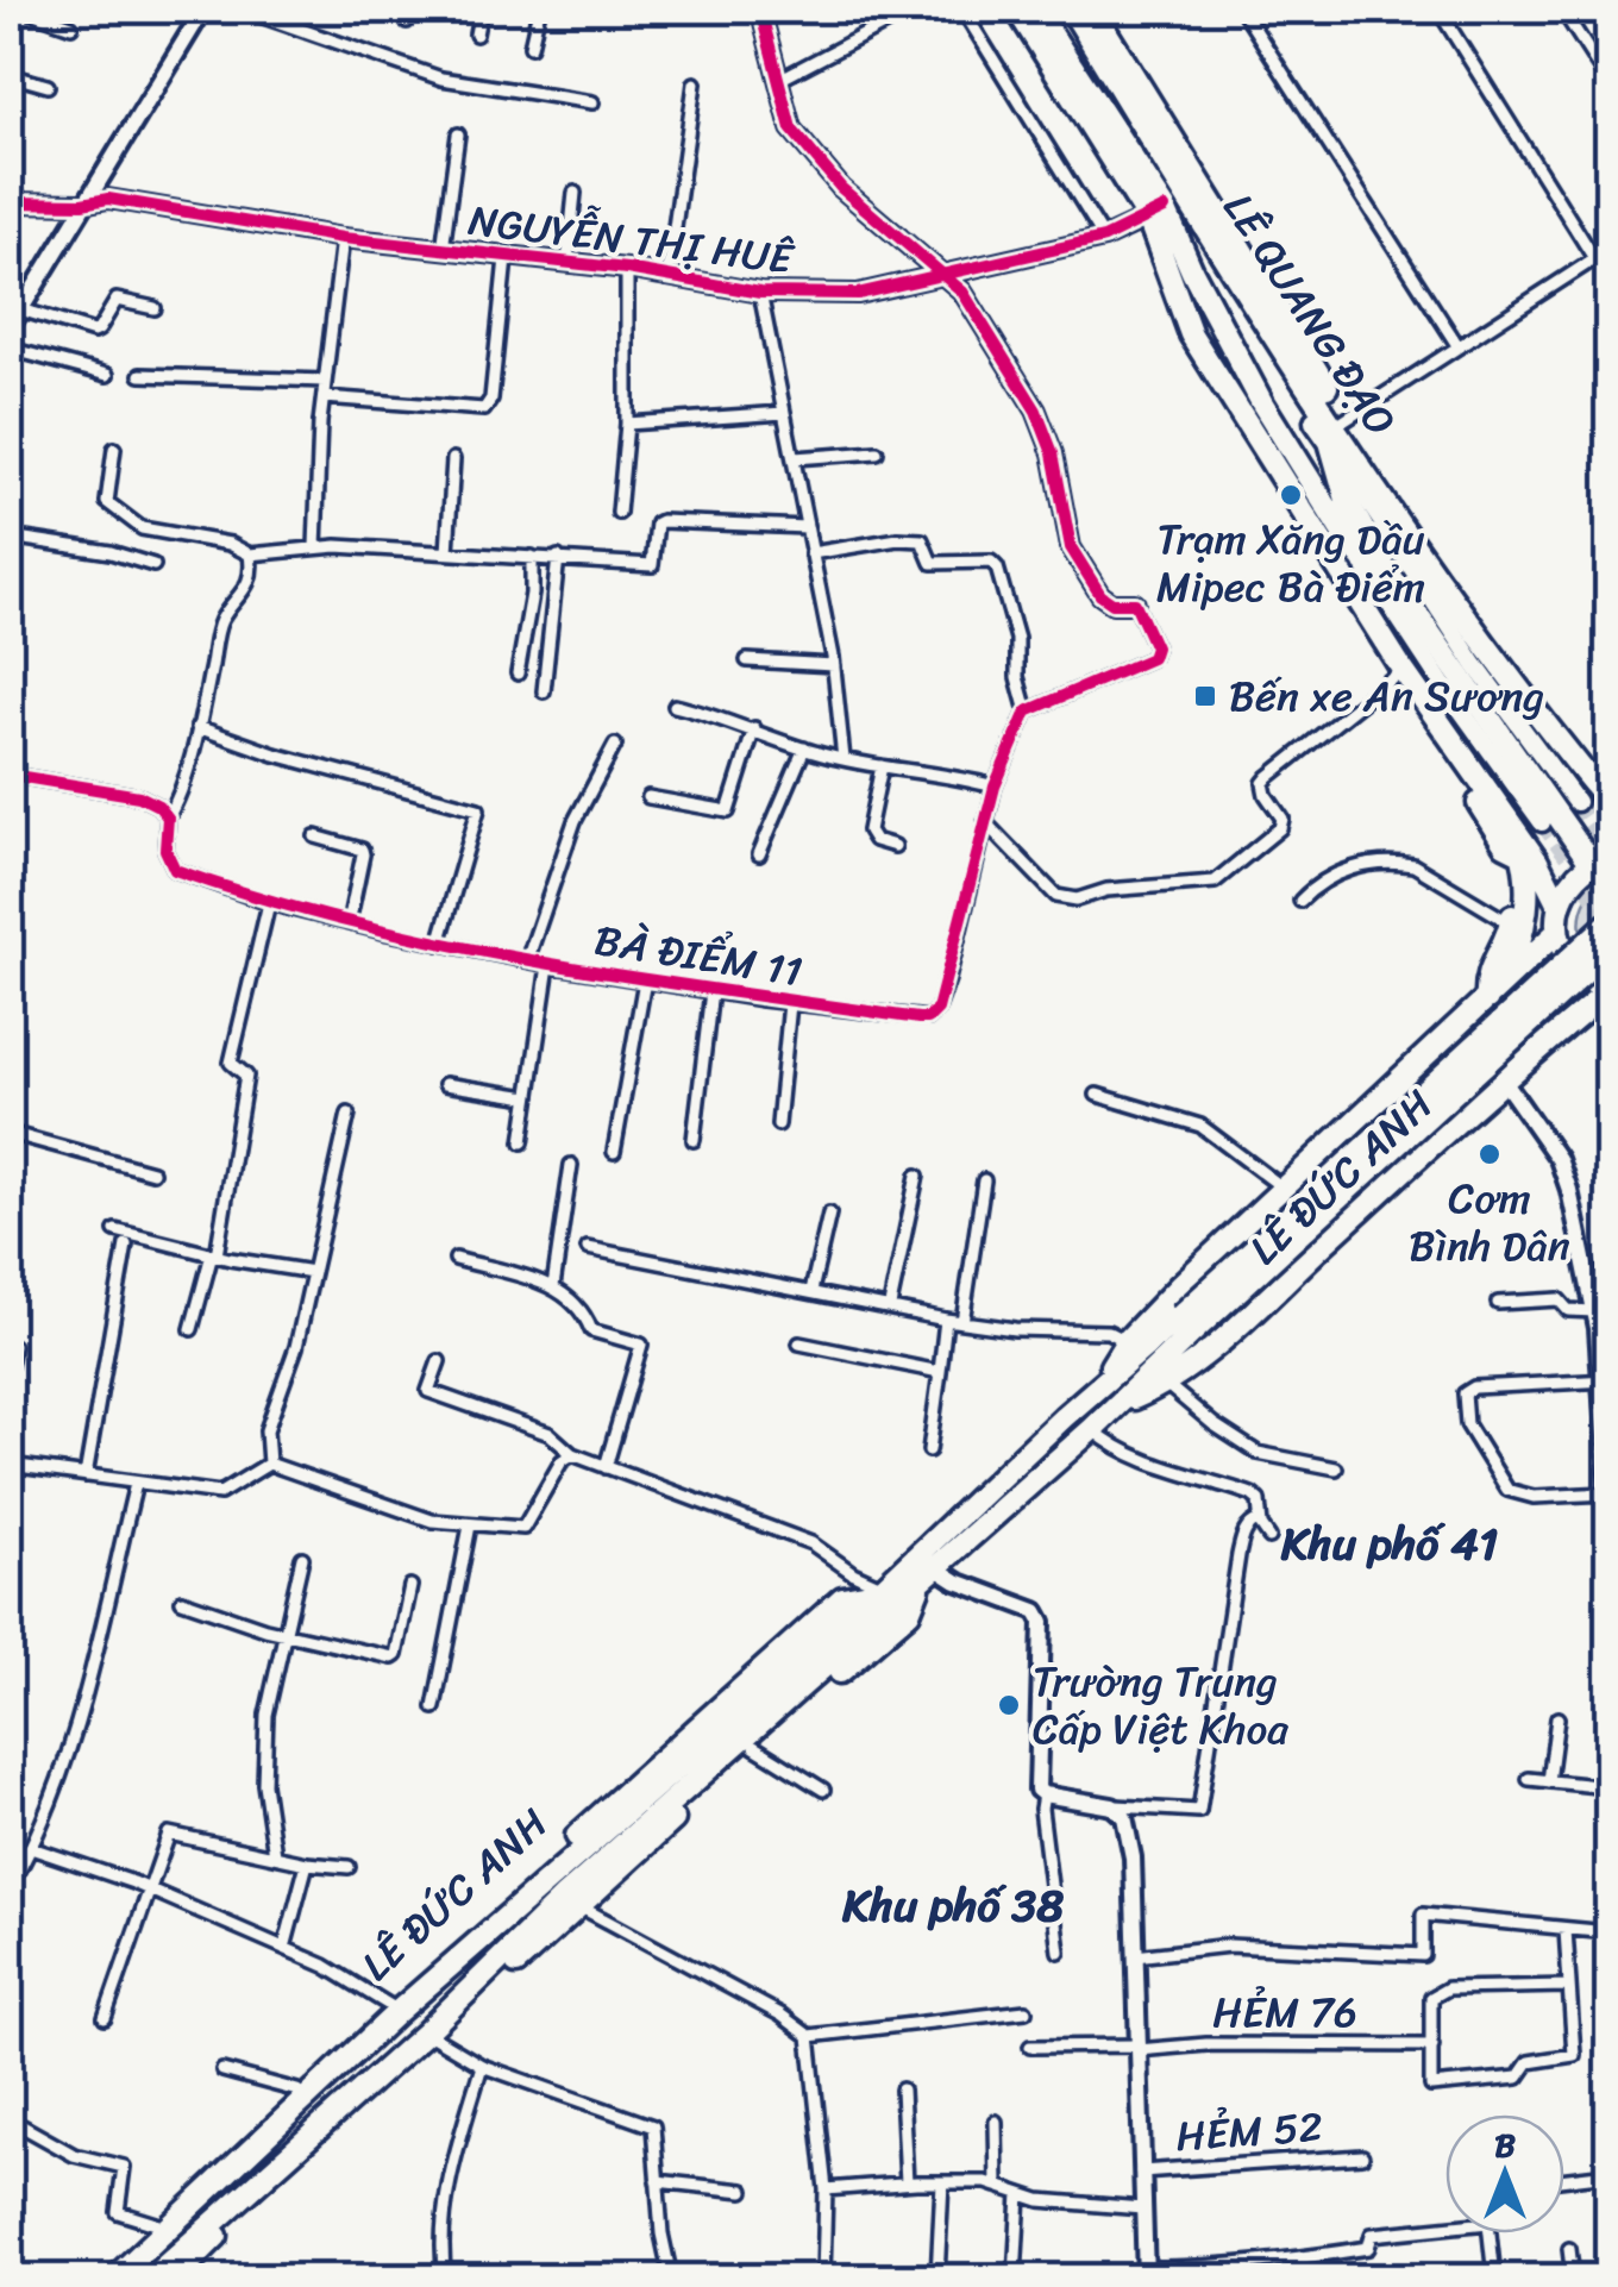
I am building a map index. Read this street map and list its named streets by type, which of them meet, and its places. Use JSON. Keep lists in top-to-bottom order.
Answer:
{
  "streets": {
    "highway": ["LÊ QUANG ĐẠO", "LÊ ĐỨC ANH"],
    "street": [
      "NGUYỄN THỊ HUÊ",
      "BÀ ĐIỂM 11",
      "HẺM 76",
      "HẺM 52"
    ]
  },
  "crossings": [
    ["NGUYỄN THỊ HUÊ", "LÊ QUANG ĐẠO"]
  ],
  "districts": ["Khu phố 41", "Khu phố 38"],
  "places": {
    "other": ["Trạm Xăng Dầu Mipec Bà Điểm", "Cơm Bình Dân", "Trường Trung Cấp Việt Khoa"],
    "transit": ["Bến xe An Sương"]
  },
  "north": "top"
}
